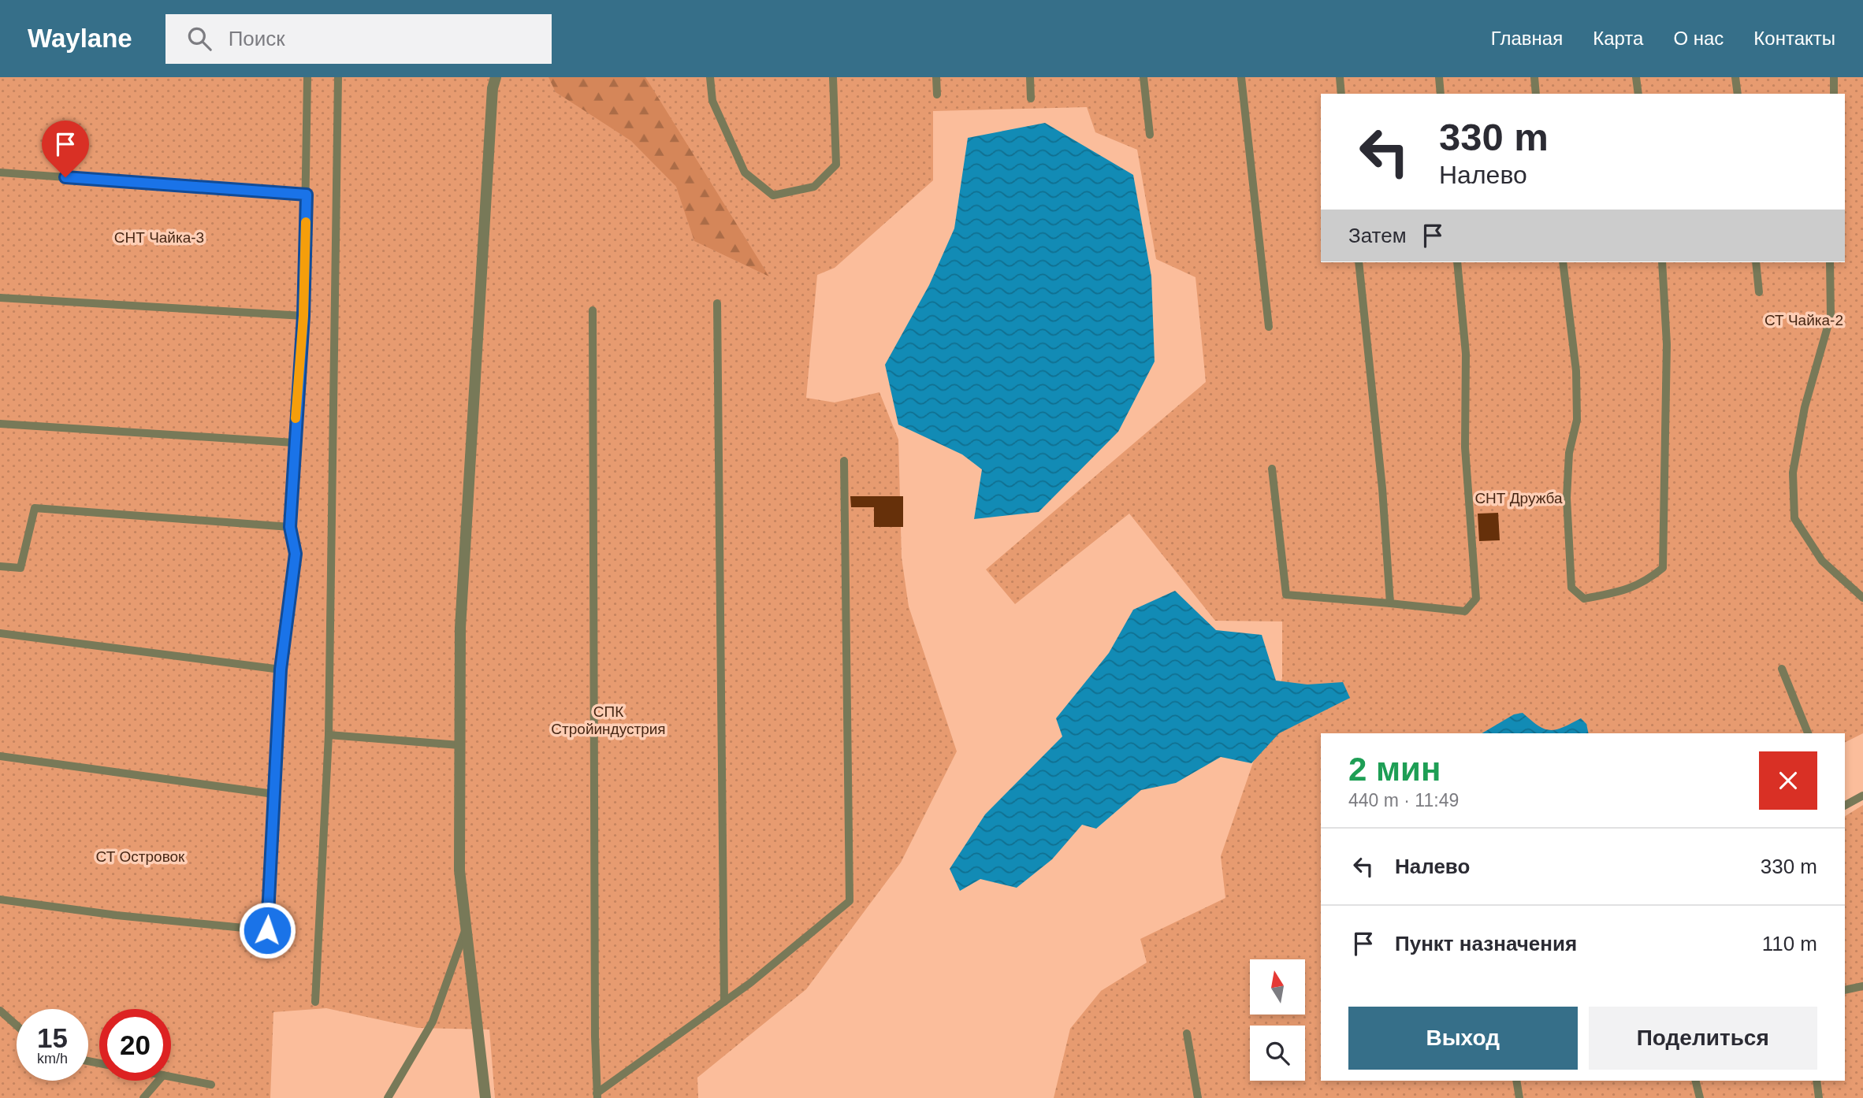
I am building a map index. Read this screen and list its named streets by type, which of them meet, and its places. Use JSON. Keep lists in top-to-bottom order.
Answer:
{
  "parks": [
    "СНТ Чайка-3",
    "СТ Чайка-2",
    "СНТ Дружба",
    "СПК Стройиндустрия",
    "СТ Островок"
  ],
  "north": "top",
  "page": {
    "header": "Waylane",
    "search": "Поиск",
    "nav": [
      "Главная",
      "Карта",
      "О нас",
      "Контакты"
    ],
    "turn": ["330 m", "Налево"],
    "then": "Затем",
    "heading": ["2 мин", "440 m · 11:49"],
    "list": [
      {
        "name": "Налево",
        "value": "330 m"
      },
      {
        "name": "Пункт назначения",
        "value": "110 m"
      }
    ],
    "buttons": ["Выход", "Поделиться"],
    "speed": "15 km/h",
    "limit": "20"
  }
}
